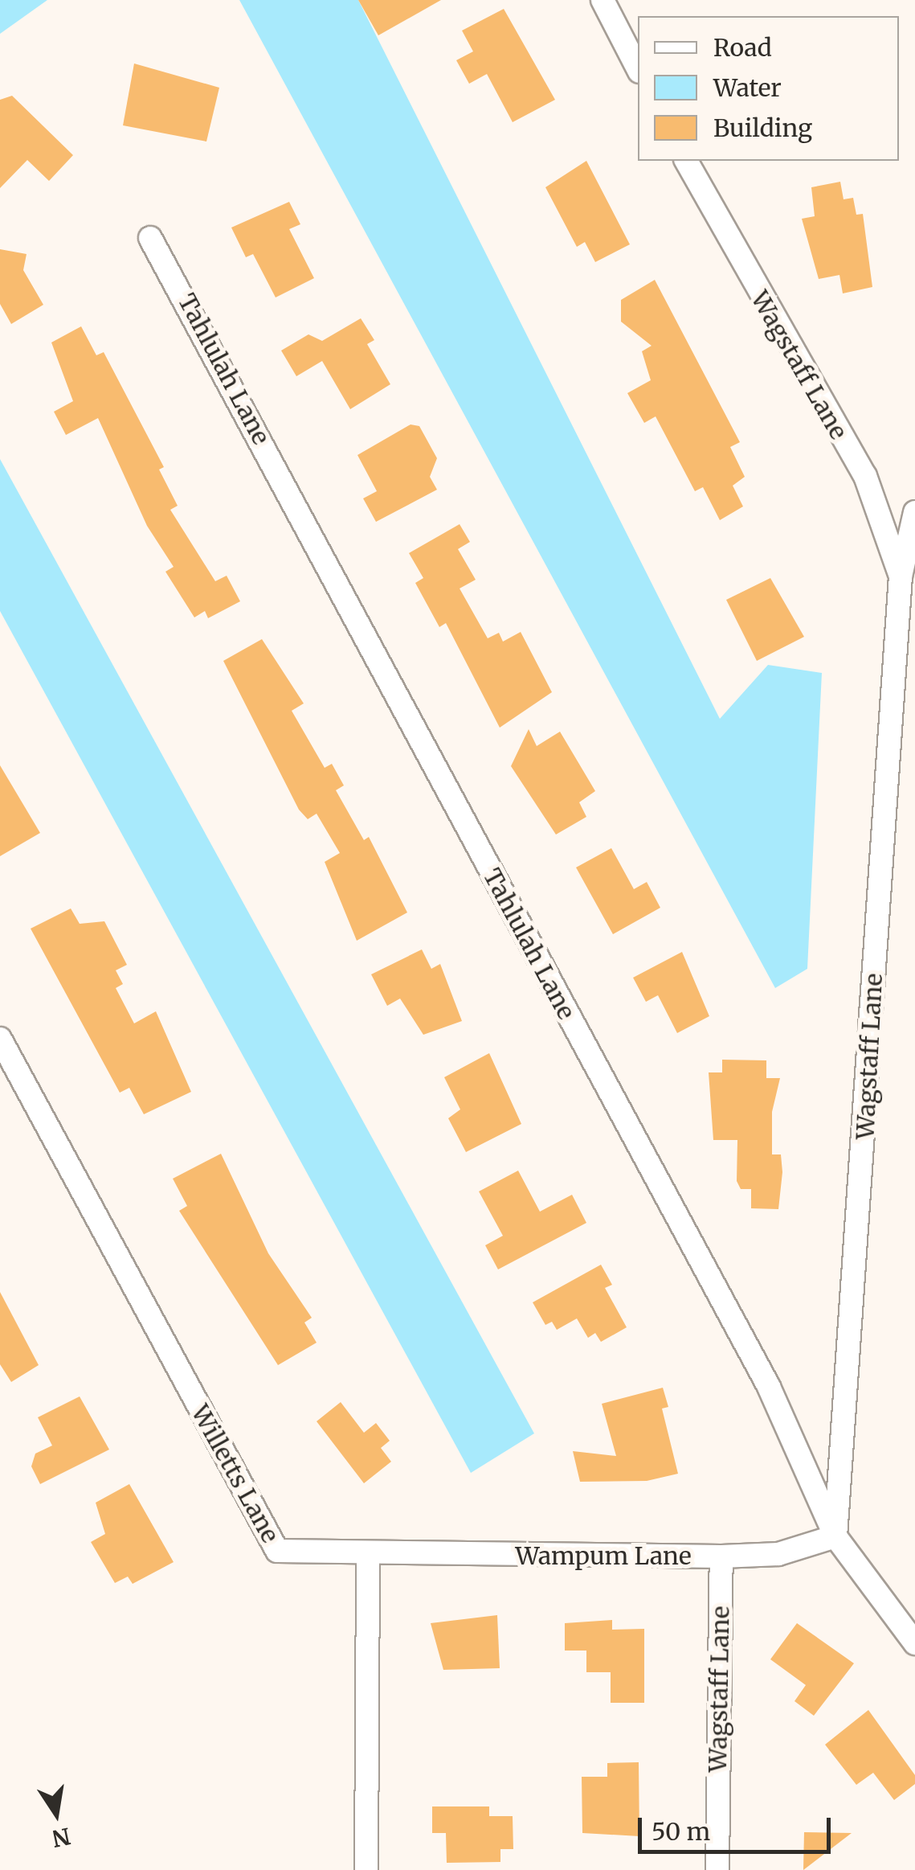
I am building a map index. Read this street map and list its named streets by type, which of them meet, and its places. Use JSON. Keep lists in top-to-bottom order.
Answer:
{
  "streets": {
    "street": [
      "Wagstaff Lane",
      "Tahlulah Lane",
      "Willetts Lane",
      "Wampum Lane"
    ]
  },
  "crossings": [
    ["Wagstaff Lane", "Tahlulah Lane"],
    ["Wagstaff Lane", "Wampum Lane"],
    ["Tahlulah Lane", "Wampum Lane"],
    ["Willetts Lane", "Wampum Lane"]
  ],
  "legend": ["Road", "Water", "Building"],
  "scale_bar": "50 m",
  "north": "bottom"
}
